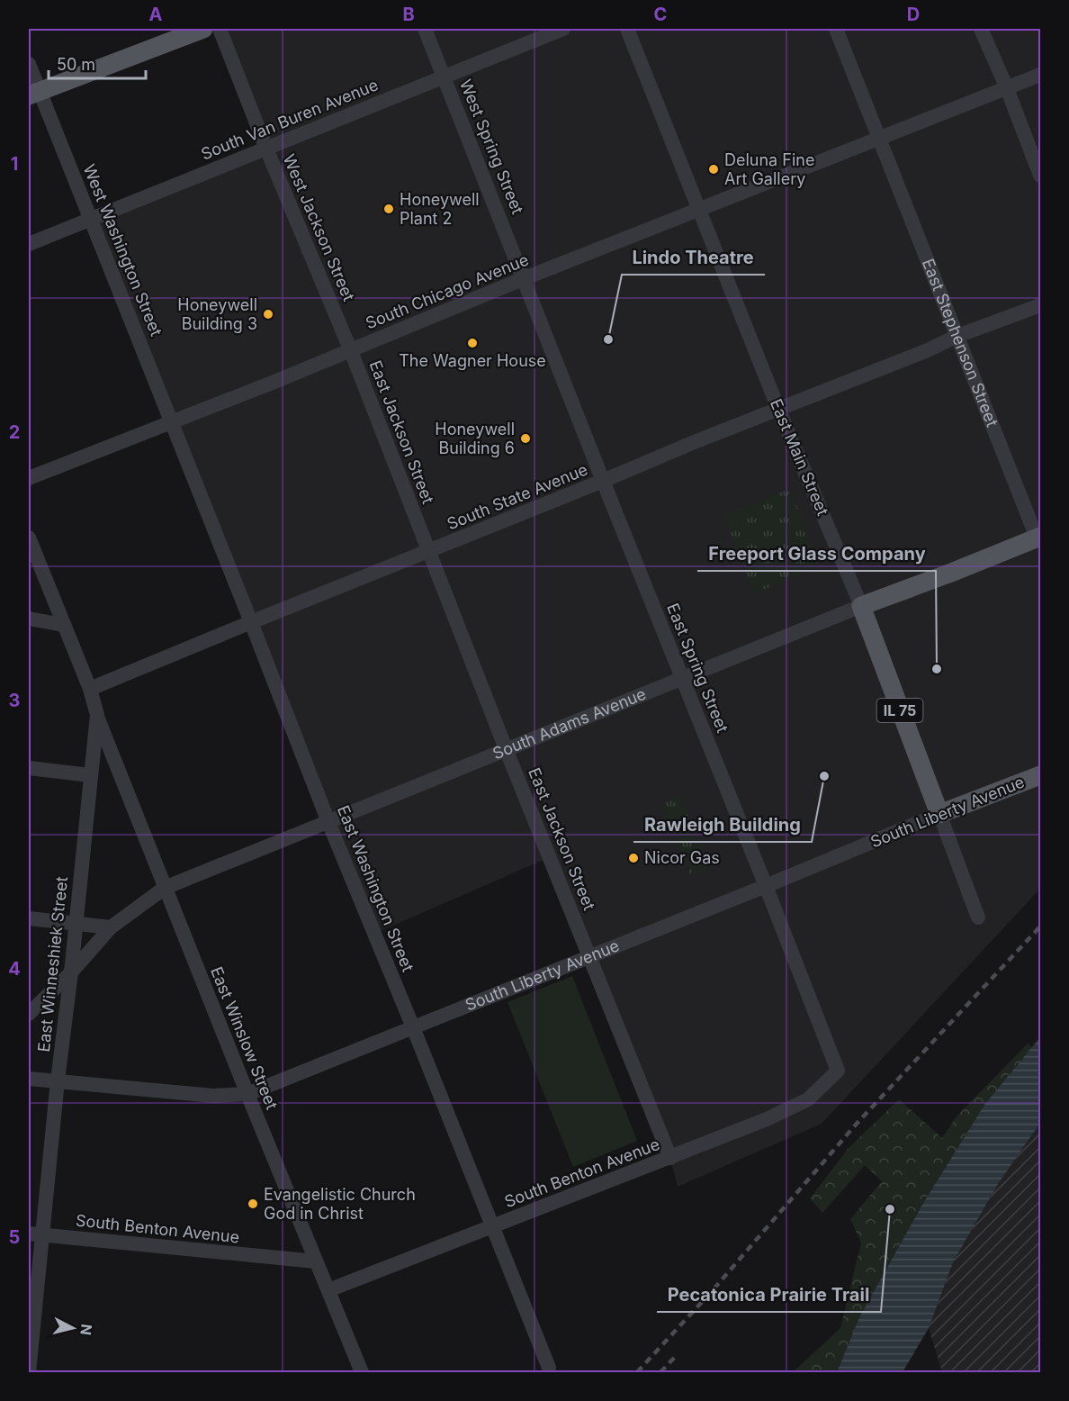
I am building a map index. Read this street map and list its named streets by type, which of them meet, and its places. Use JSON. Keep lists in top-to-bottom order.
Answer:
{
  "streets": {
    "main road": [
      "East Main Street",
      "IL 75",
      "South Adams Avenue",
      "South Liberty Avenue"
    ],
    "street": [
      "South Van Buren Avenue",
      "West Spring Street",
      "West Jackson Street",
      "West Washington Street",
      "South Chicago Avenue",
      "East Stephenson Street",
      "East Jackson Street",
      "South State Avenue",
      "East Spring Street",
      "East Washington Street",
      "East Winneshiek Street",
      "East Winslow Street",
      "South Benton Avenue"
    ]
  },
  "crossings": [
    ["South Van Buren Avenue", "West Spring Street"],
    ["South Van Buren Avenue", "West Jackson Street"],
    ["South Van Buren Avenue", "West Washington Street"],
    ["West Spring Street", "South Chicago Avenue"],
    ["West Spring Street", "East Spring Street"],
    ["West Jackson Street", "South Chicago Avenue"],
    ["West Jackson Street", "East Jackson Street"],
    ["West Washington Street", "South Chicago Avenue"],
    ["West Washington Street", "East Washington Street"],
    ["South Chicago Avenue", "East Stephenson Street"],
    ["South Chicago Avenue", "East Jackson Street"],
    ["South Chicago Avenue", "East Main Street"],
    ["South Chicago Avenue", "East Spring Street"],
    ["South Chicago Avenue", "East Washington Street"],
    ["East Stephenson Street", "South State Avenue"],
    ["East Stephenson Street", "South Adams Avenue"],
    ["East Jackson Street", "South State Avenue"],
    ["East Jackson Street", "South Adams Avenue"],
    ["East Jackson Street", "South Liberty Avenue"],
    ["East Jackson Street", "South Benton Avenue"],
    ["East Main Street", "South State Avenue"],
    ["East Main Street", "South Adams Avenue"],
    ["East Main Street", "South Liberty Avenue"],
    ["South State Avenue", "East Spring Street"],
    ["South State Avenue", "East Washington Street"],
    ["South State Avenue", "East Winneshiek Street"],
    ["East Spring Street", "South Adams Avenue"],
    ["East Spring Street", "South Liberty Avenue"],
    ["East Spring Street", "South Benton Avenue"],
    ["South Adams Avenue", "East Washington Street"],
    ["South Adams Avenue", "East Winneshiek Street"],
    ["South Adams Avenue", "East Winslow Street"],
    ["South Liberty Avenue", "East Washington Street"],
    ["South Liberty Avenue", "East Winneshiek Street"],
    ["South Liberty Avenue", "East Winslow Street"],
    ["East Washington Street", "South Benton Avenue"],
    ["East Winneshiek Street", "East Winslow Street"],
    ["East Winneshiek Street", "South Benton Avenue"],
    ["East Winslow Street", "South Benton Avenue"]
  ],
  "places": [
    "Deluna Fine Art Gallery",
    "Honeywell Plant 2",
    "Honeywell Building 3",
    "Lindo Theatre",
    "The Wagner House",
    "Honeywell Building 6",
    "Freeport Glass Company",
    "Rawleigh Building",
    "Nicor Gas",
    "Evangelistic Church God in Christ",
    "Pecatonica Prairie Trail"
  ],
  "scale_bar": "50 m",
  "north": "right",
  "grid": {
    "columns": [
      "A",
      "B",
      "C",
      "D"
    ],
    "rows": [
      "1",
      "2",
      "3",
      "4",
      "5"
    ]
  }
}
